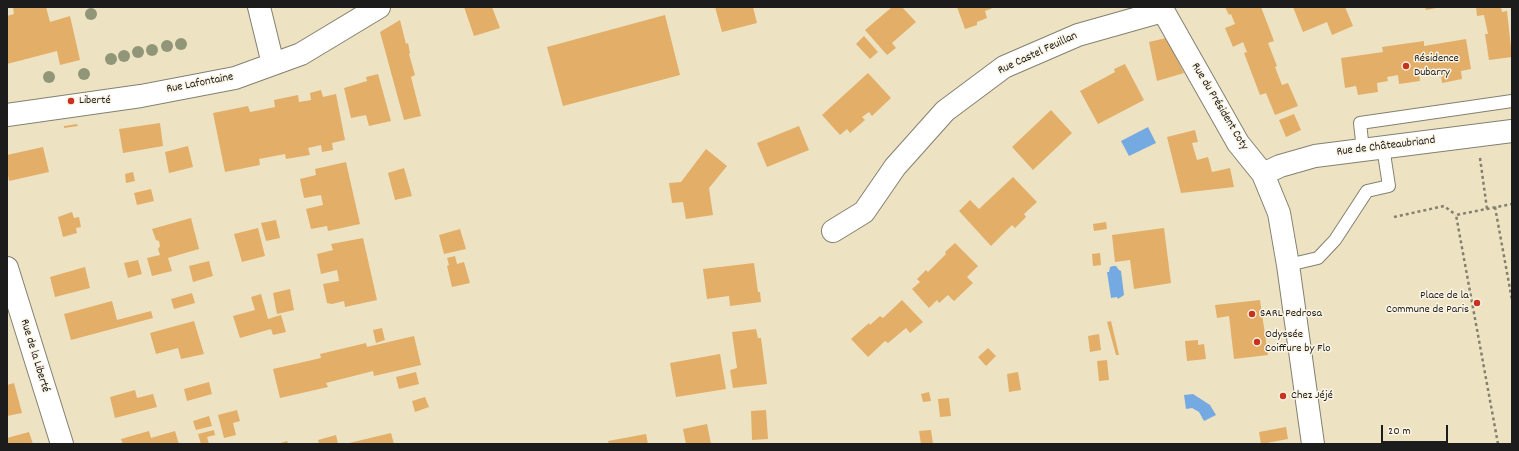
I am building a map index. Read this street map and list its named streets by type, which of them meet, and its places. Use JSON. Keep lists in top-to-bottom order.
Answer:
{
  "streets": {
    "street": [
      "Rue Castel Feuillan",
      "Rue Lafontaine",
      "Rue du Président Coty",
      "Rue de Châteaubriand",
      "Rue de la Liberté"
    ]
  },
  "crossings": [
    ["Rue Castel Feuillan", "Rue du Président Coty"],
    ["Rue du Président Coty", "Rue de Châteaubriand"]
  ],
  "places": [
    "Résidence Dubarry",
    "Liberté",
    "Place de la Commune de Paris",
    "SARL Pedrosa",
    "Odyssée Coiffure by Flo",
    "Chez Jéjé"
  ],
  "scale_bar": "20 m"
}
